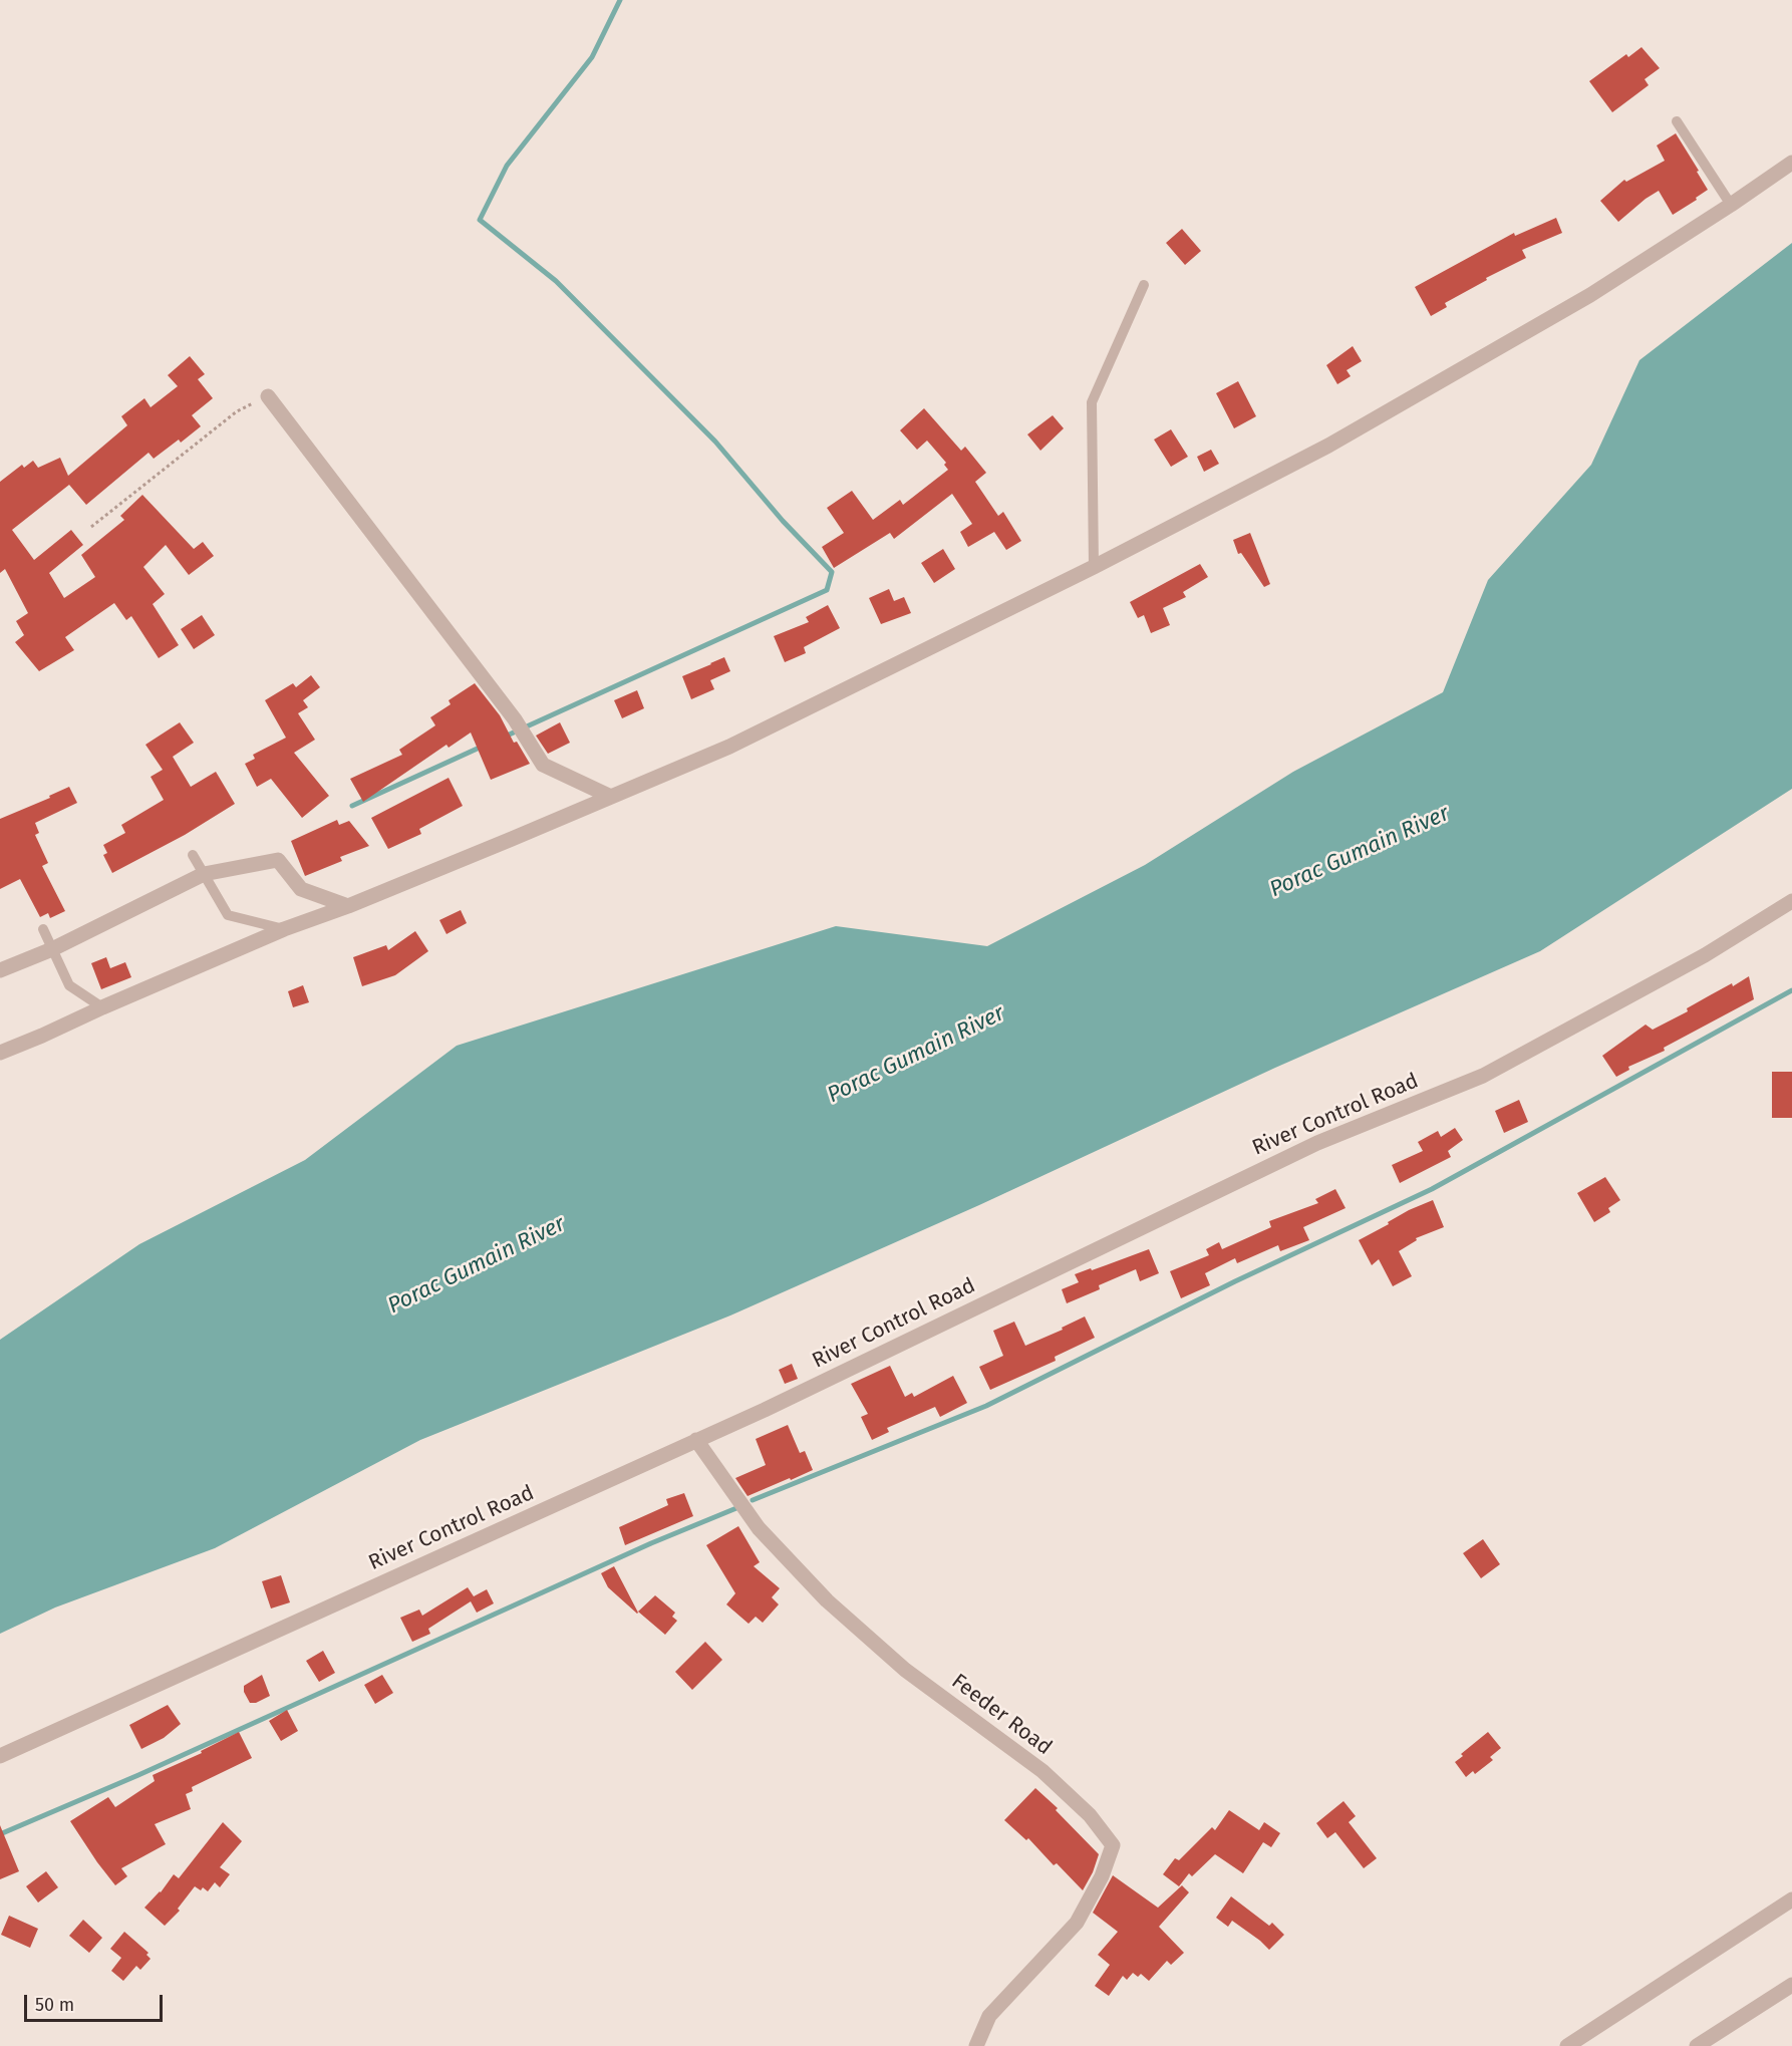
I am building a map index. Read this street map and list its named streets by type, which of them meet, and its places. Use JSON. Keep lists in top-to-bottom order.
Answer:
{
  "streets": {
    "street": ["River Control Road", "Feeder Road"]
  },
  "crossings": [
    ["River Control Road", "Feeder Road"]
  ],
  "water": ["Porac Gumain River"],
  "scale_bar": "50 m"
}
